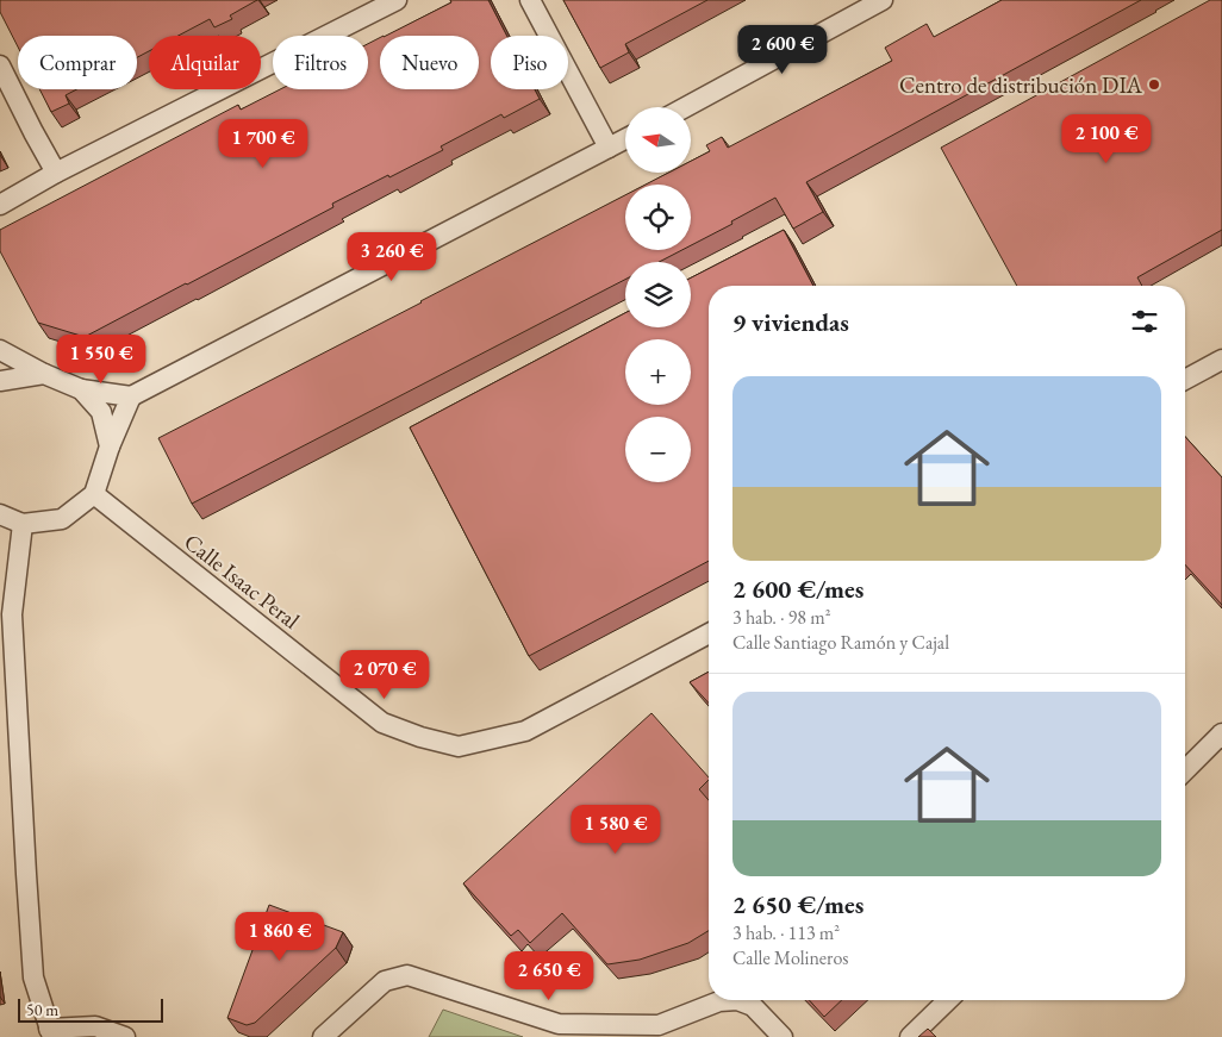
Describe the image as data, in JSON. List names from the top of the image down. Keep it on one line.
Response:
{"streets":{"street":["Calle Isaac Peral"]},"places":["Centro de distribución DIA"],"scale_bar":"50 m","north":"left","page":{"price":["2 600 €","2 100 €","1 700 €","3 260 €","1 550 €","2 070 €","1 580 €","1 860 €","2 650 €"],"chip":["Comprar","Alquilar","Filtros","Nuevo","Piso"],"map_buttons":["+","−"],"heading":"9 viviendas","list":[{"name":"2 600 €/mes","note":"3 hab. · 98 m² · Calle Santiago Ramón y Cajal"},{"name":"2 650 €/mes","note":"3 hab. · 113 m² · Calle Molineros"}],"scale":"50 m"}}
